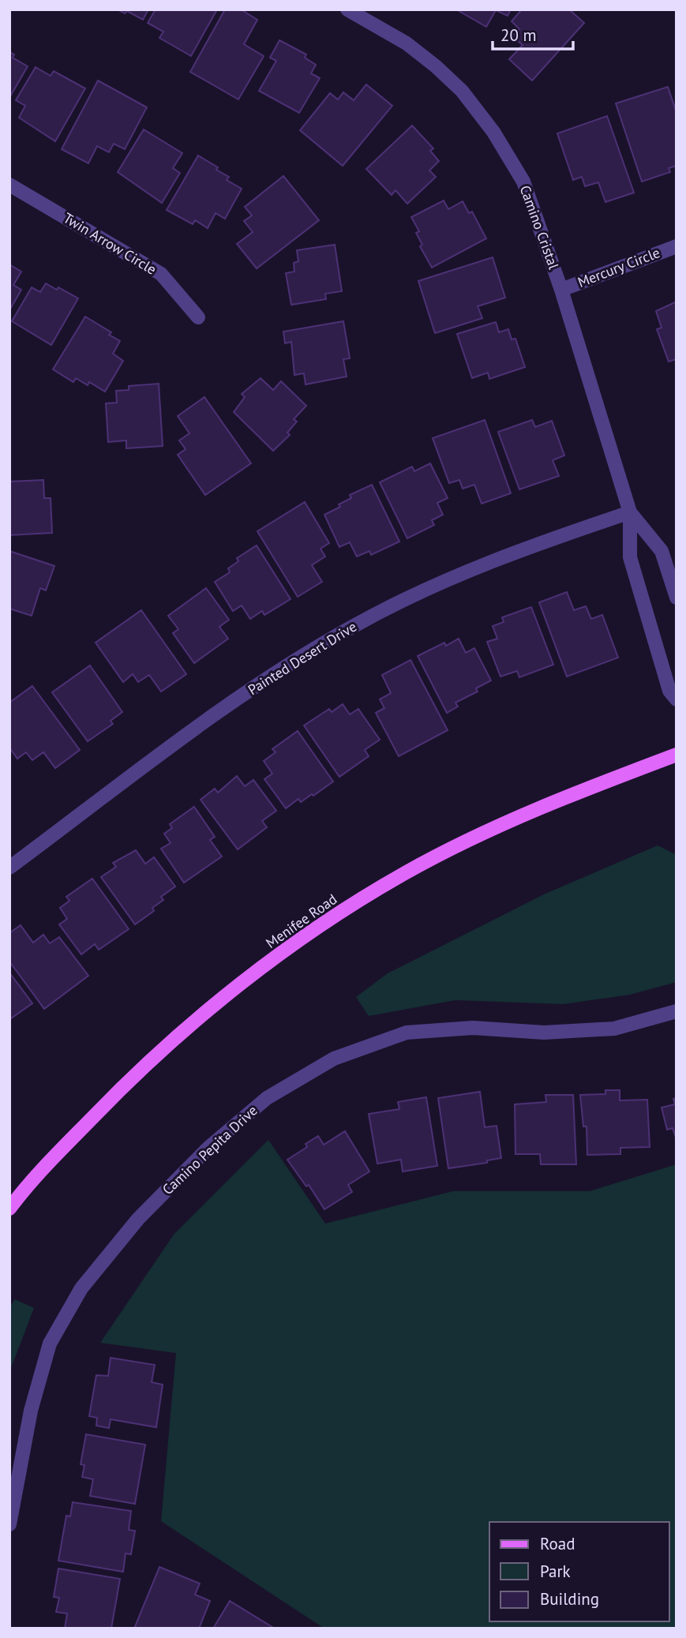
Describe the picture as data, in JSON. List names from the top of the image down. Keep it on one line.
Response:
{"streets":{"main road":["Menifee Road"],"street":["Camino Cristal","Twin Arrow Circle","Mercury Circle","Painted Desert Drive","Camino Pepita Drive"]},"crossings":[["Camino Cristal","Mercury Circle"],["Camino Cristal","Painted Desert Drive"]],"legend":["Road","Park","Building"],"scale_bar":"20 m"}
